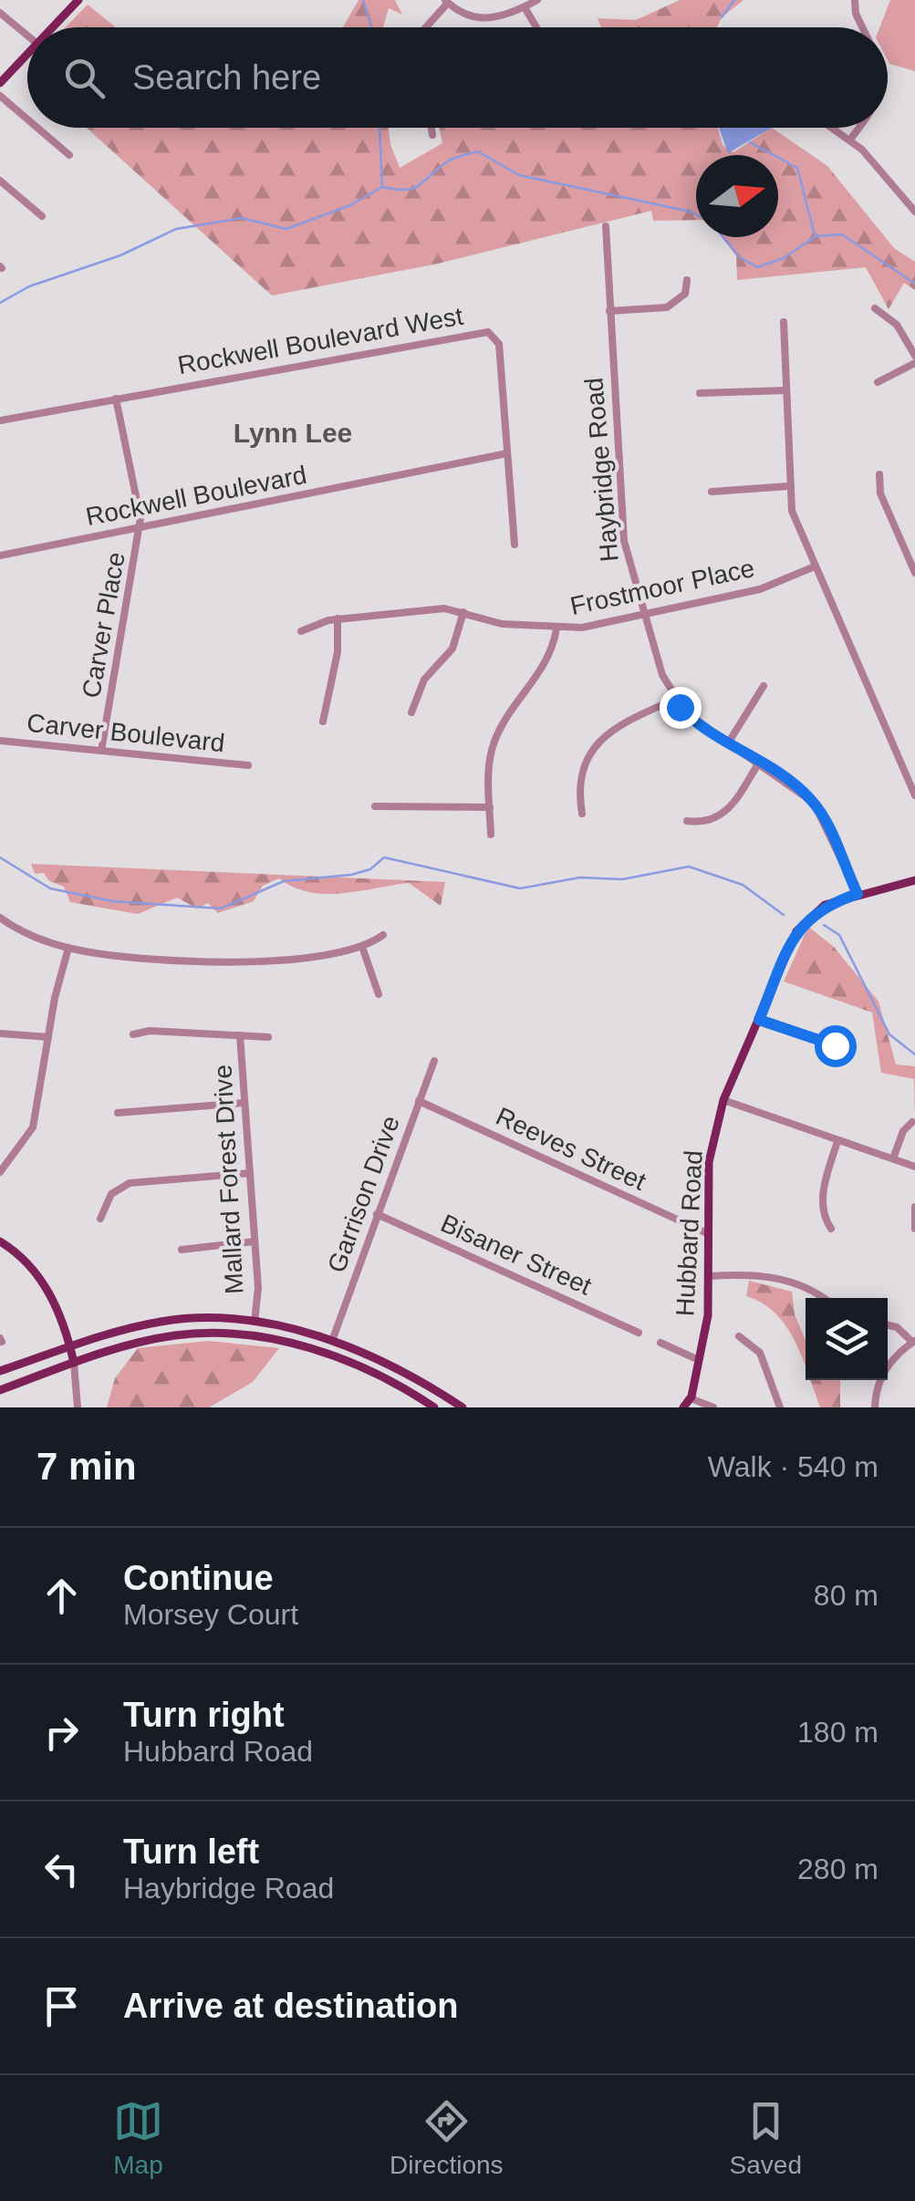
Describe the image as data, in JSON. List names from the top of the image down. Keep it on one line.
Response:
{"streets":{"main road":["Hubbard Road"],"street":["Rockwell Boulevard West","Haybridge Road","Rockwell Boulevard","Frostmoor Place","Carver Place","Carver Boulevard","Reeves Street","Mallard Forest Drive","Garrison Drive","Bisaner Street"]},"crossings":[["Rockwell Boulevard West","Rockwell Boulevard"],["Rockwell Boulevard West","Carver Place"],["Haybridge Road","Frostmoor Place"],["Haybridge Road","Hubbard Road"],["Rockwell Boulevard","Carver Place"],["Carver Place","Carver Boulevard"],["Reeves Street","Garrison Drive"],["Reeves Street","Hubbard Road"],["Garrison Drive","Bisaner Street"]],"districts":["Lynn Lee"],"north":"right","page":{"search":"Search here","heading":["7 min","Walk · 540 m"],"list":[["Continue","Morsey Court","80 m"],["Turn right","Hubbard Road","180 m"],["Turn left","Haybridge Road","280 m"],"Arrive at destination"],"nav":["Map","Directions","Saved"]}}
